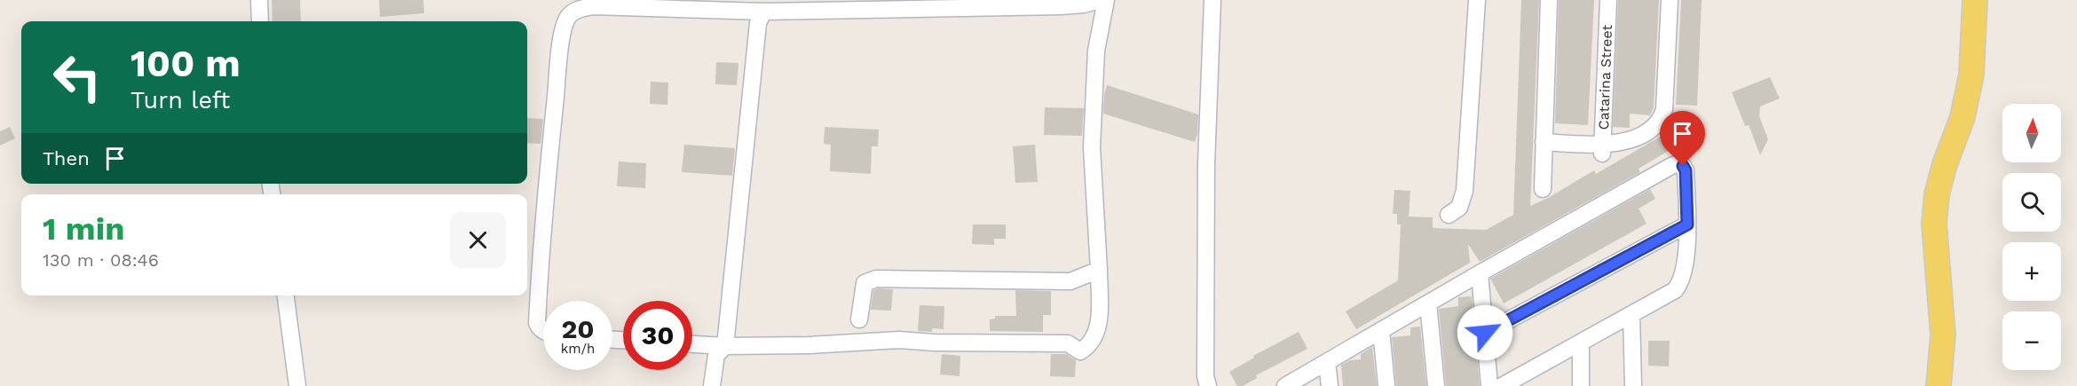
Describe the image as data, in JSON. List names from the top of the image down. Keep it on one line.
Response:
{"streets":{"street":["Catarina Street"]},"north":"top","page":{"turn":["100 m","Turn left"],"map_buttons":["+","−"],"then":"Then","heading":["1 min","130 m · 08:46"],"speed":"20 km/h","limit":"30"}}
